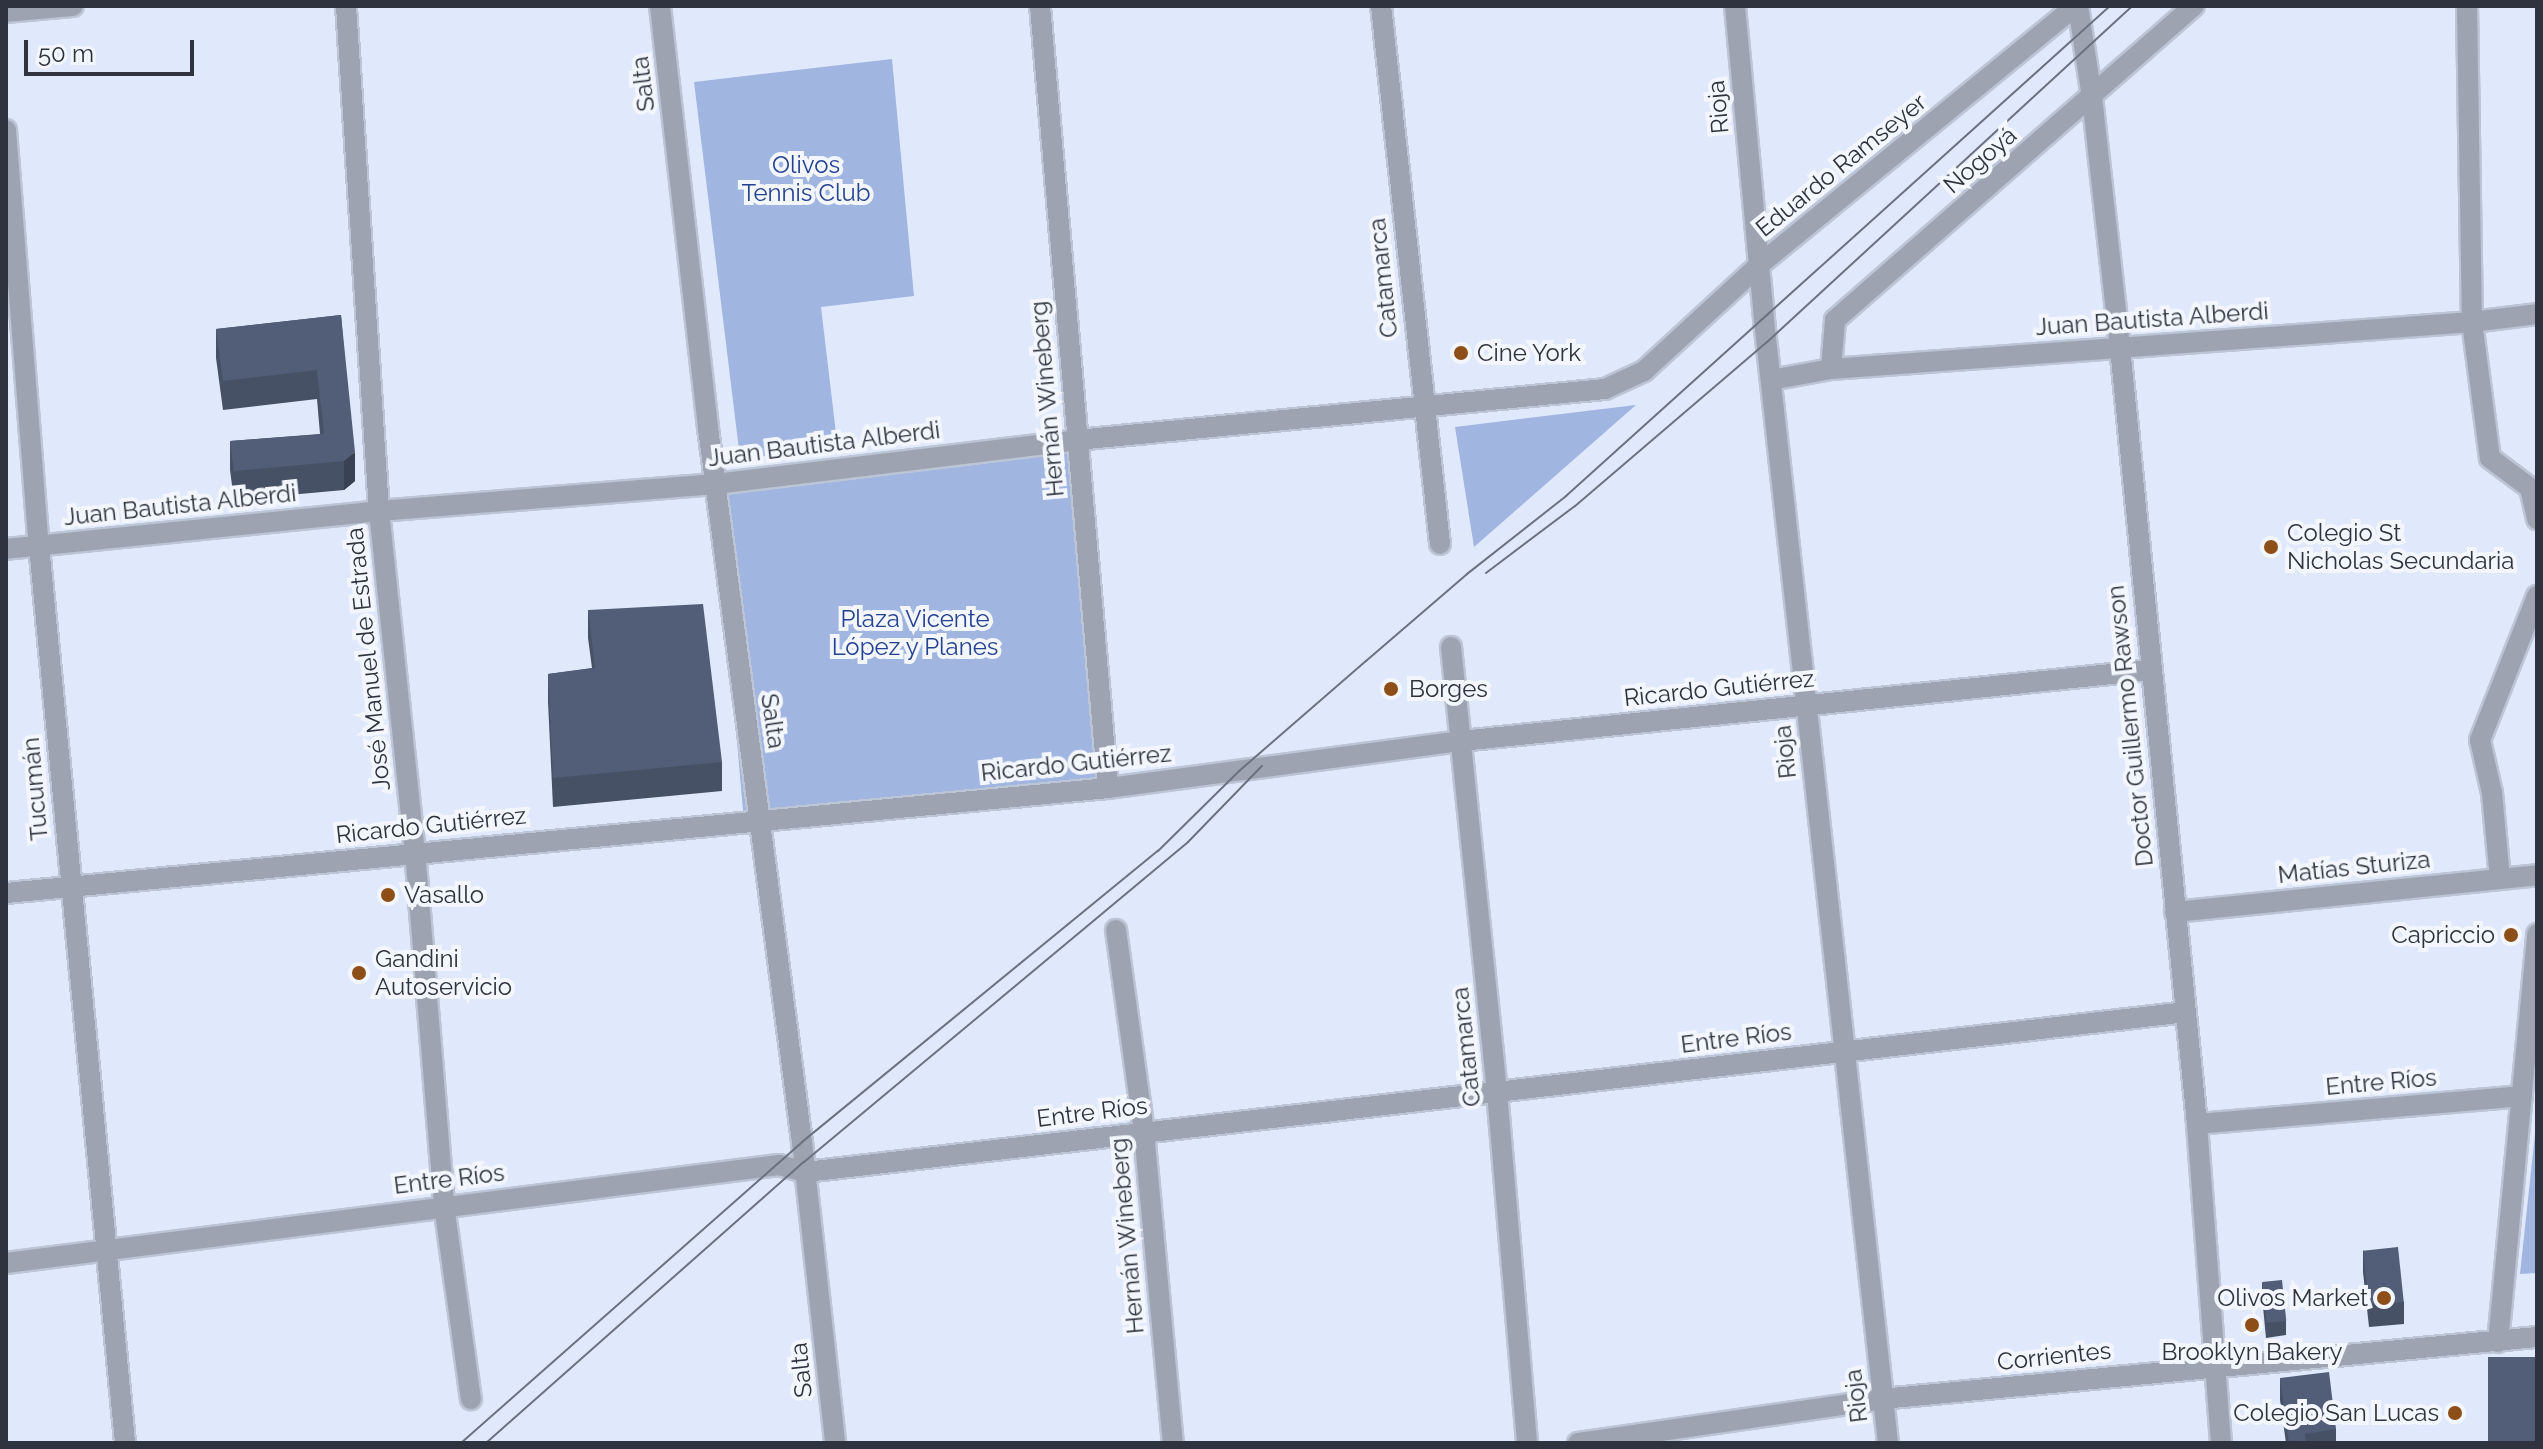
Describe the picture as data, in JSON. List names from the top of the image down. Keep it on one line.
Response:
{"streets":{"street":["Salta","Rioja","Nogoyá","Eduardo Ramseyer","Catamarca","Juan Bautista Alberdi","Hernán Wineberg","José Manuel de Estrada","Ricardo Gutiérrez","Doctor Guillermo Rawson","Tucumán","Matías Sturiza","Entre Ríos","Corrientes"]},"crossings":[["Salta","Juan Bautista Alberdi"],["Salta","Ricardo Gutiérrez"],["Salta","Entre Ríos"],["Rioja","Eduardo Ramseyer"],["Rioja","Juan Bautista Alberdi"],["Rioja","Ricardo Gutiérrez"],["Rioja","Entre Ríos"],["Rioja","Corrientes"],["Nogoyá","Juan Bautista Alberdi"],["Nogoyá","Doctor Guillermo Rawson"],["Eduardo Ramseyer","Juan Bautista Alberdi"],["Eduardo Ramseyer","Doctor Guillermo Rawson"],["Catamarca","Juan Bautista Alberdi"],["Catamarca","Ricardo Gutiérrez"],["Catamarca","Entre Ríos"],["Juan Bautista Alberdi","Hernán Wineberg"],["Juan Bautista Alberdi","José Manuel de Estrada"],["Juan Bautista Alberdi","Doctor Guillermo Rawson"],["Juan Bautista Alberdi","Tucumán"],["Hernán Wineberg","Ricardo Gutiérrez"],["Hernán Wineberg","Entre Ríos"],["José Manuel de Estrada","Ricardo Gutiérrez"],["José Manuel de Estrada","Entre Ríos"],["Ricardo Gutiérrez","Doctor Guillermo Rawson"],["Ricardo Gutiérrez","Tucumán"],["Doctor Guillermo Rawson","Matías Sturiza"],["Doctor Guillermo Rawson","Entre Ríos"],["Doctor Guillermo Rawson","Corrientes"],["Tucumán","Entre Ríos"]],"parks":["Olivos Tennis Club","Plaza Vicente López y Planes"],"places":["Cine York","Colegio St Nicholas Secundaria","Borges","Vasallo","Capriccio","Gandini Autoservicio","Olivos Market","Brooklyn Bakery","Colegio San Lucas"],"scale_bar":"50 m"}
